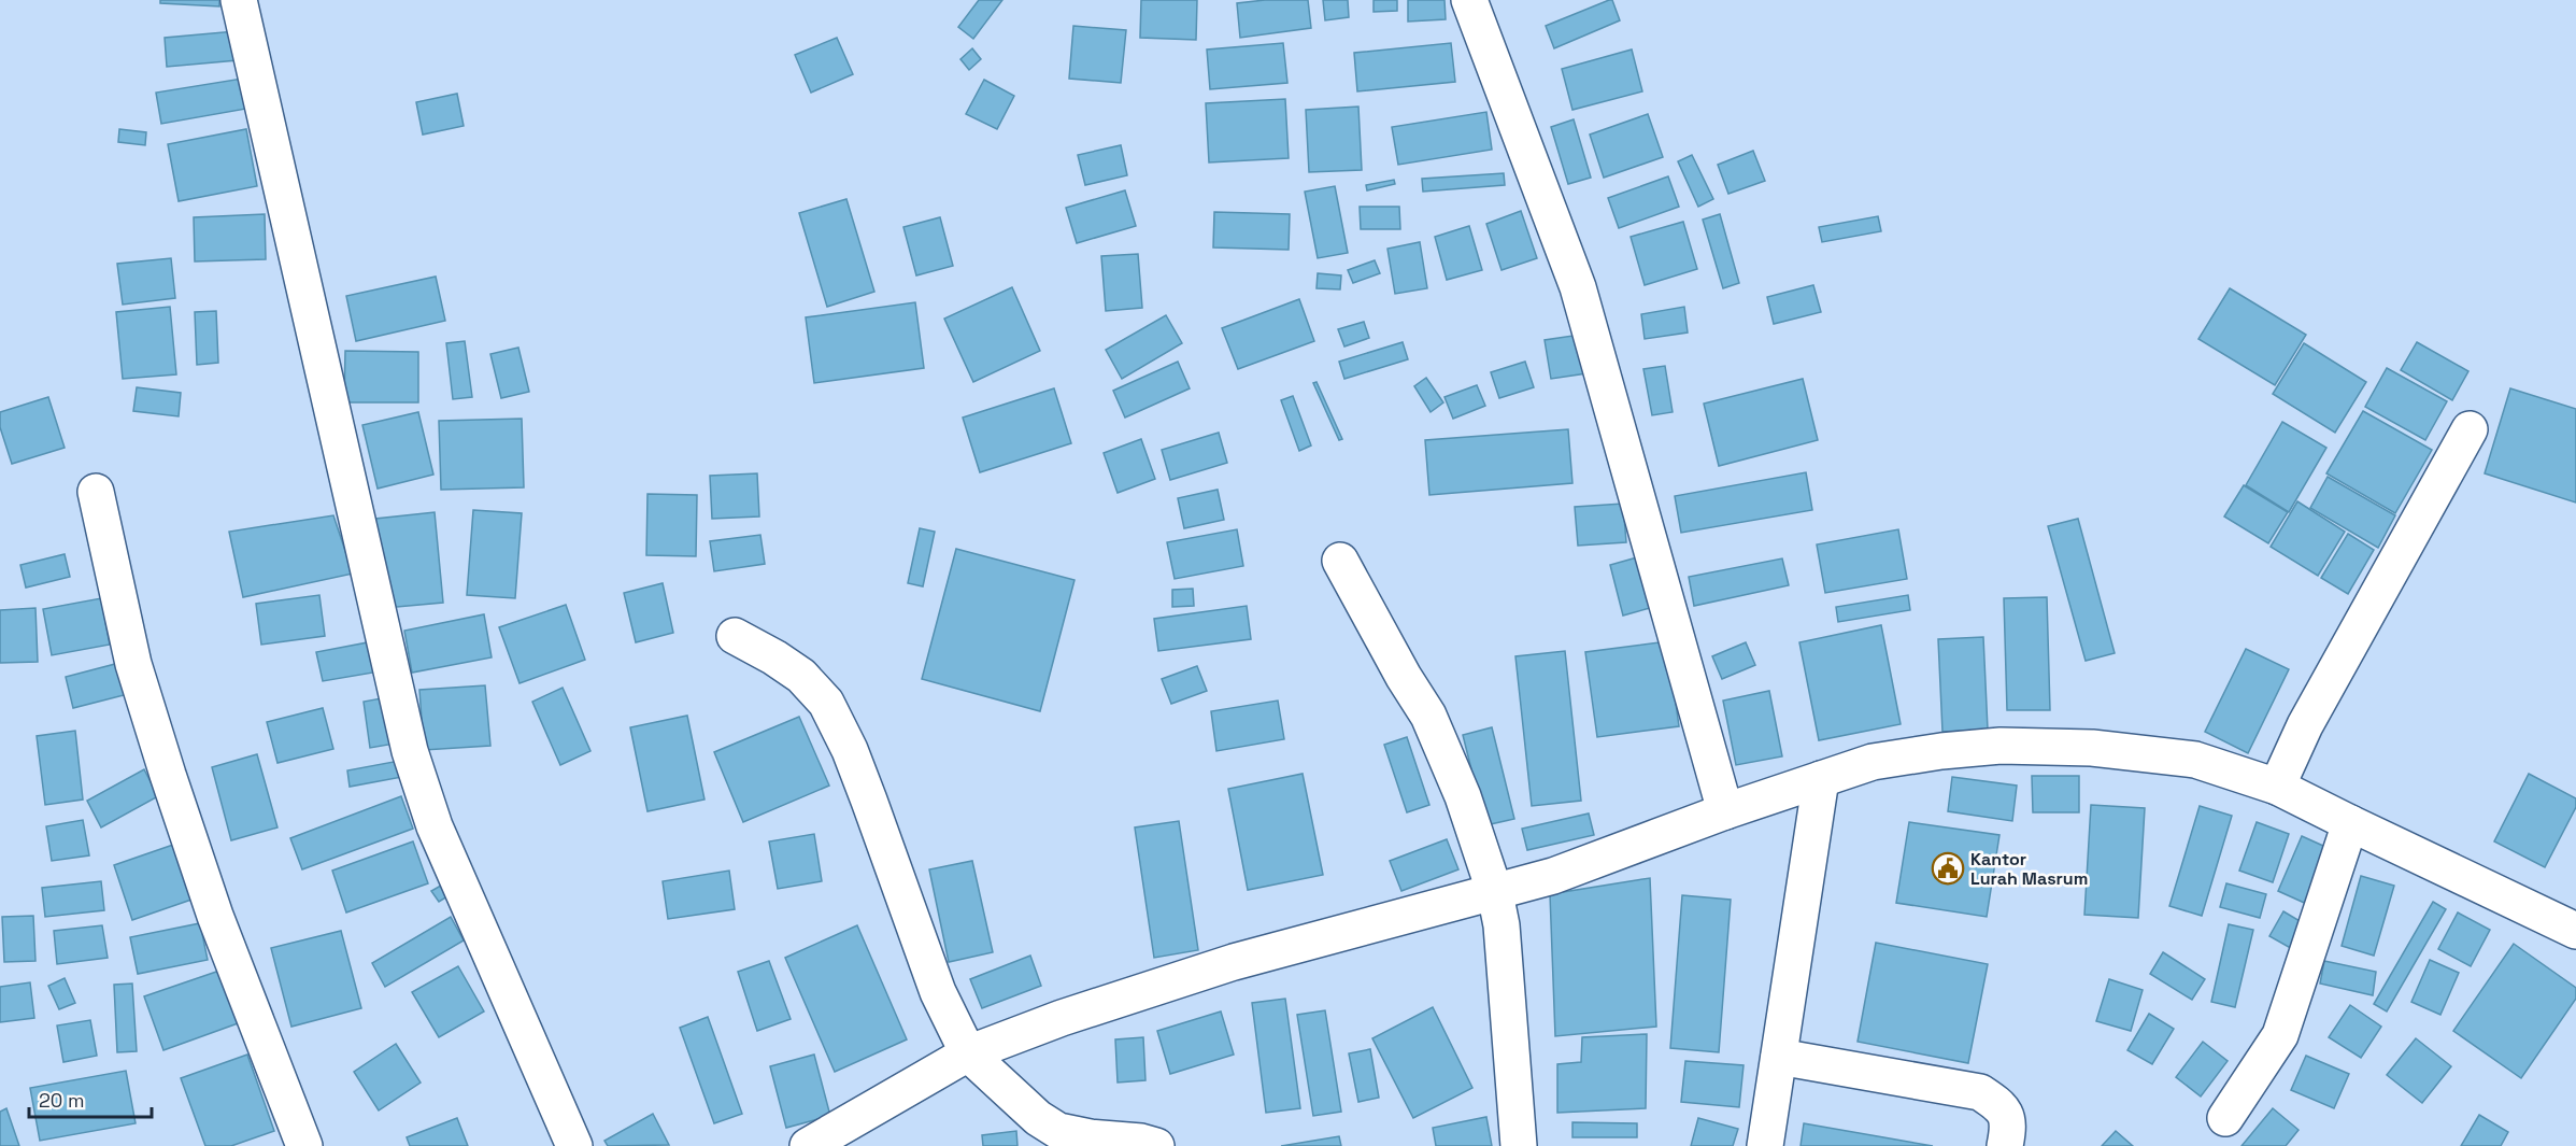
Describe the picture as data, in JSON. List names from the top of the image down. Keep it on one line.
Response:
{"places":{"public building":["Kantor Lurah Masrum"]},"scale_bar":"20 m"}
